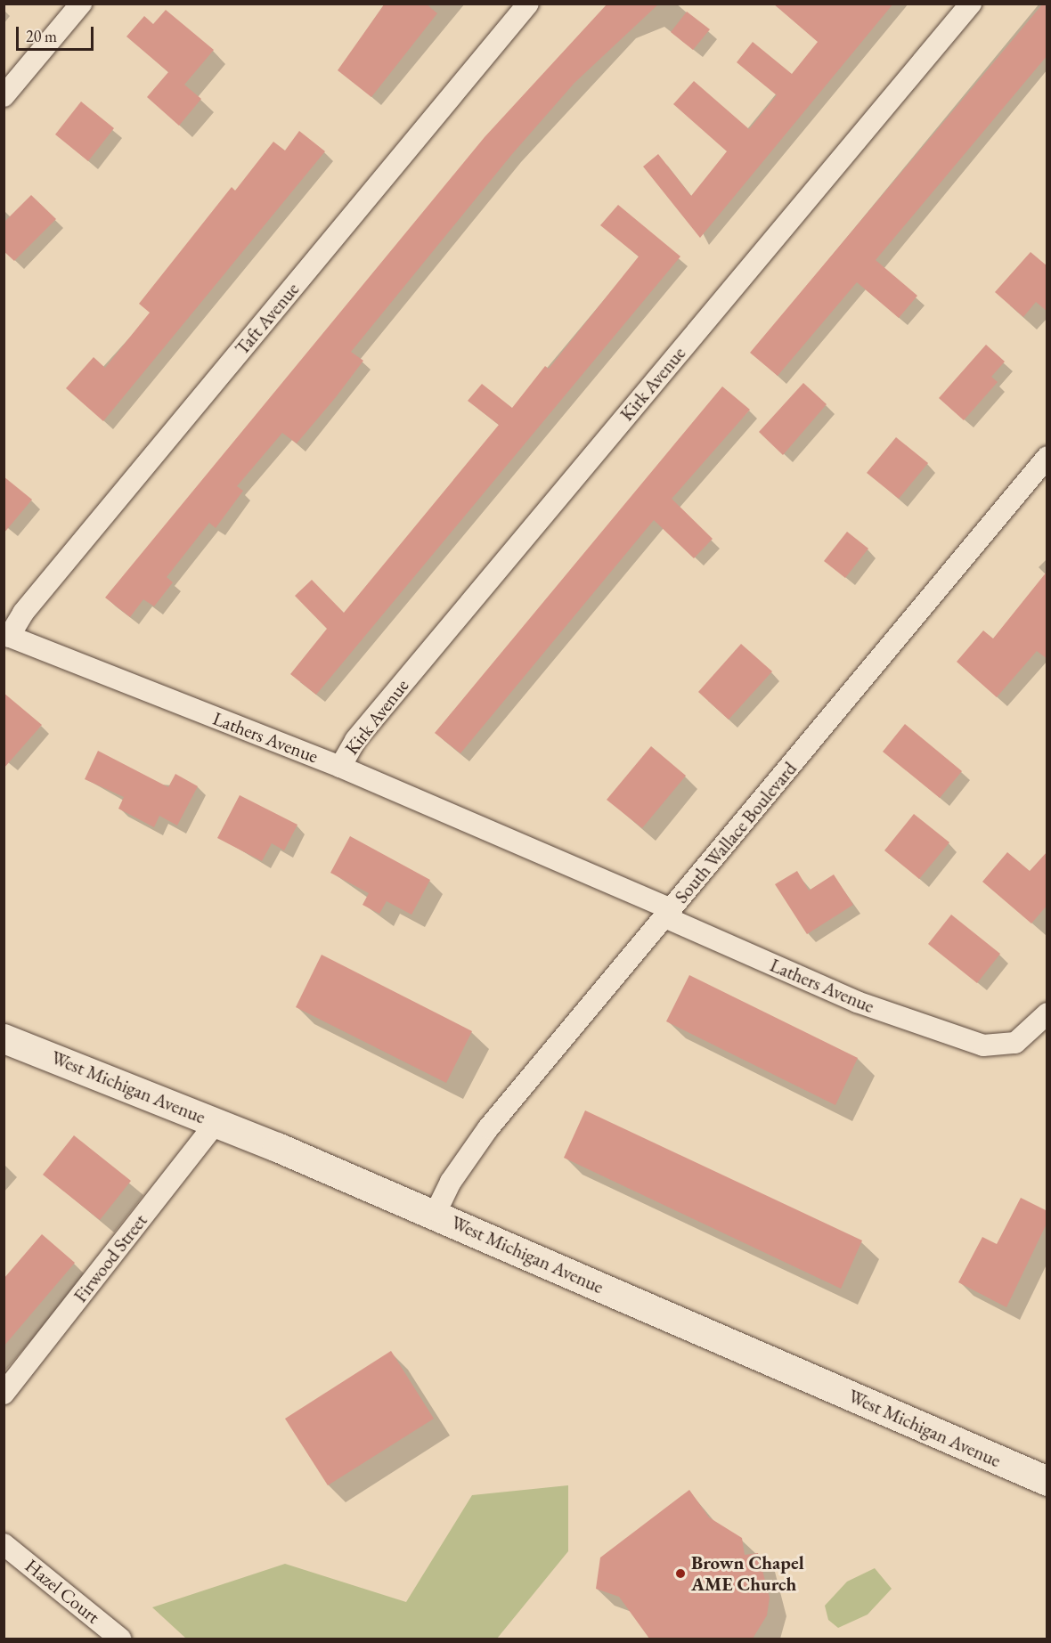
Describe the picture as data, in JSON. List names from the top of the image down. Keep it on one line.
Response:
{"streets":{"main road":["West Michigan Avenue"],"street":["Taft Avenue","Kirk Avenue","Lathers Avenue","South Wallace Boulevard","Firwood Street","Hazel Court"]},"crossings":[["Taft Avenue","Lathers Avenue"],["Kirk Avenue","Lathers Avenue"],["Lathers Avenue","South Wallace Boulevard"],["South Wallace Boulevard","West Michigan Avenue"],["West Michigan Avenue","Firwood Street"]],"places":["Brown Chapel AME Church"],"scale_bar":"20 m"}
